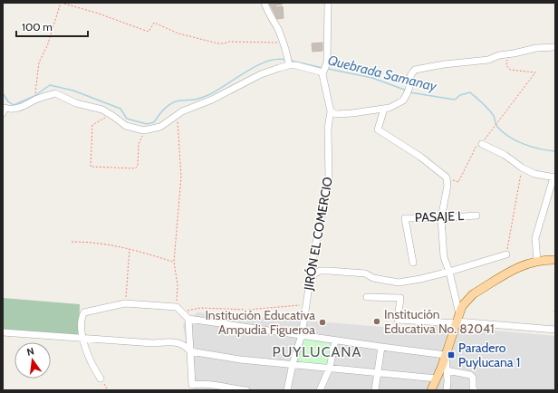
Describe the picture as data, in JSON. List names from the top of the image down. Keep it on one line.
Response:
{"streets":{"street":["PASAJE L","JIRÓN EL COMERCIO"]},"districts":["PUYLUCANA"],"water":["Quebrada Samanay"],"places":{"other":["Institución Educativa No. 82041","Institución Educativa Ampudia Figueroa"],"transit":["Paradero Puylucana 1"]},"scale_bar":"100 m","north":"top"}
